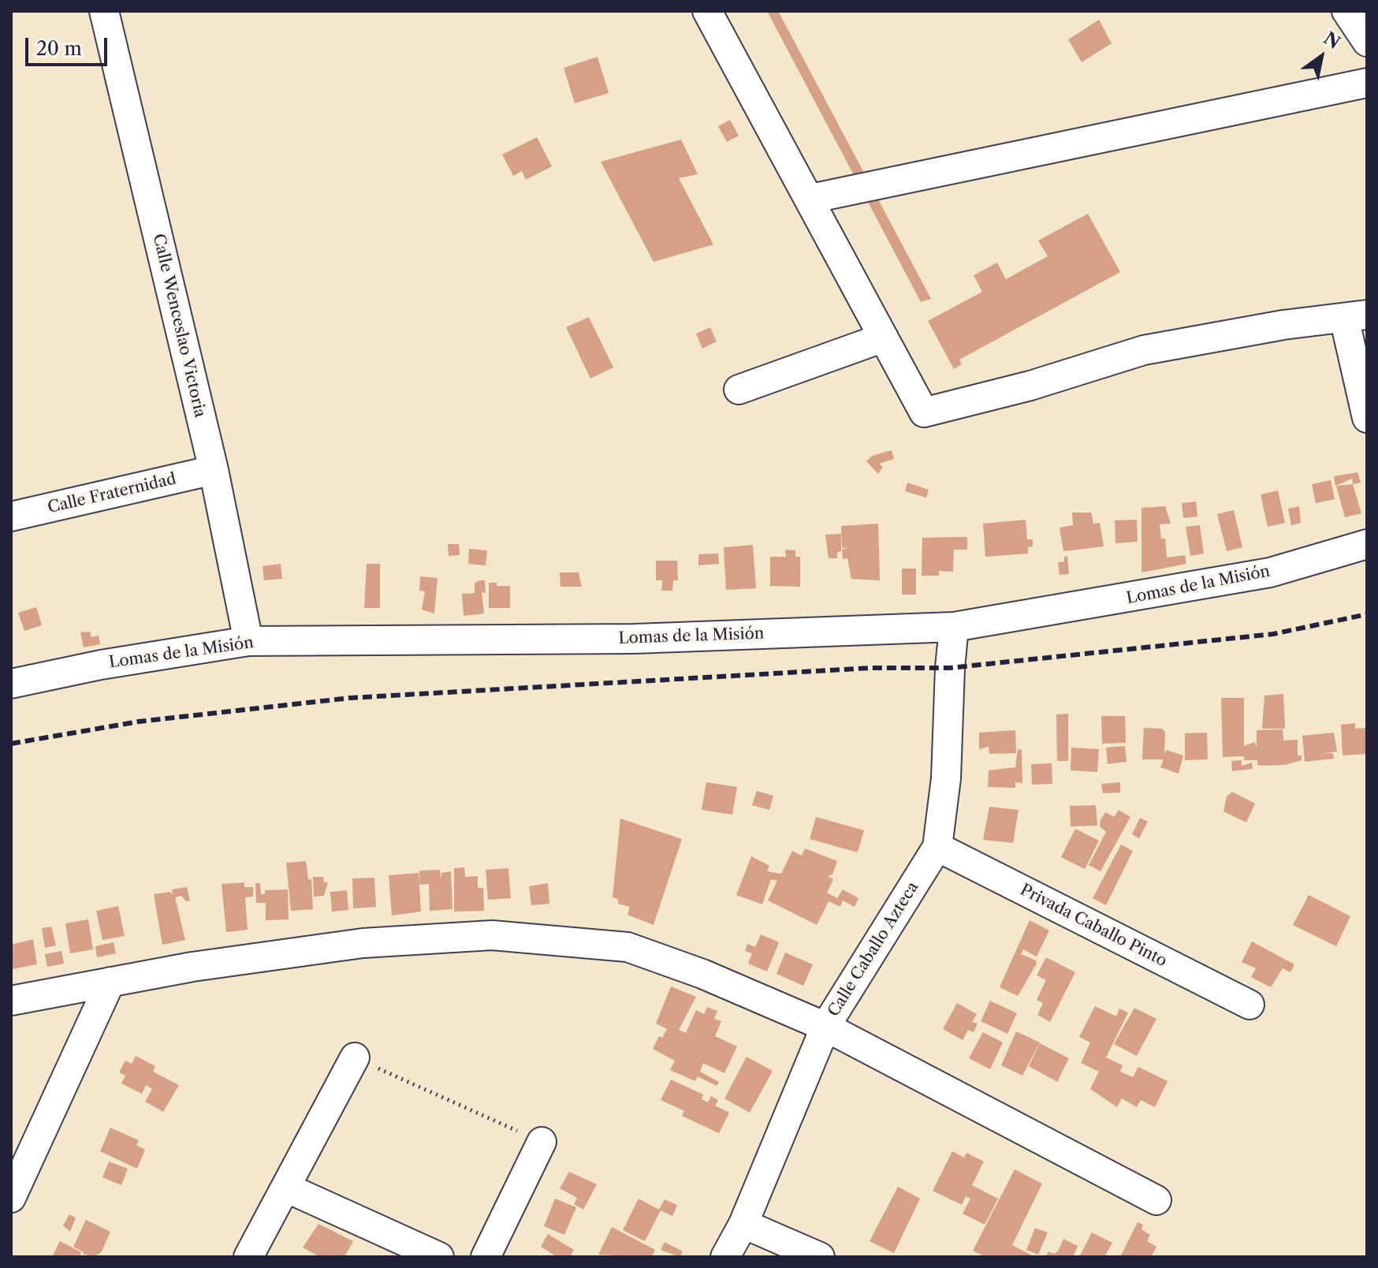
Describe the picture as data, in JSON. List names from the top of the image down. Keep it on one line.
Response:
{"streets":{"street":["Calle Wenceslao Victoria","Calle Fraternidad","Lomas de la Misión","Privada Caballo Pinto","Calle Caballo Azteca"]},"crossings":[["Calle Wenceslao Victoria","Calle Fraternidad"],["Calle Wenceslao Victoria","Lomas de la Misión"],["Lomas de la Misión","Calle Caballo Azteca"],["Privada Caballo Pinto","Calle Caballo Azteca"]],"scale_bar":"20 m","north":"top right"}
